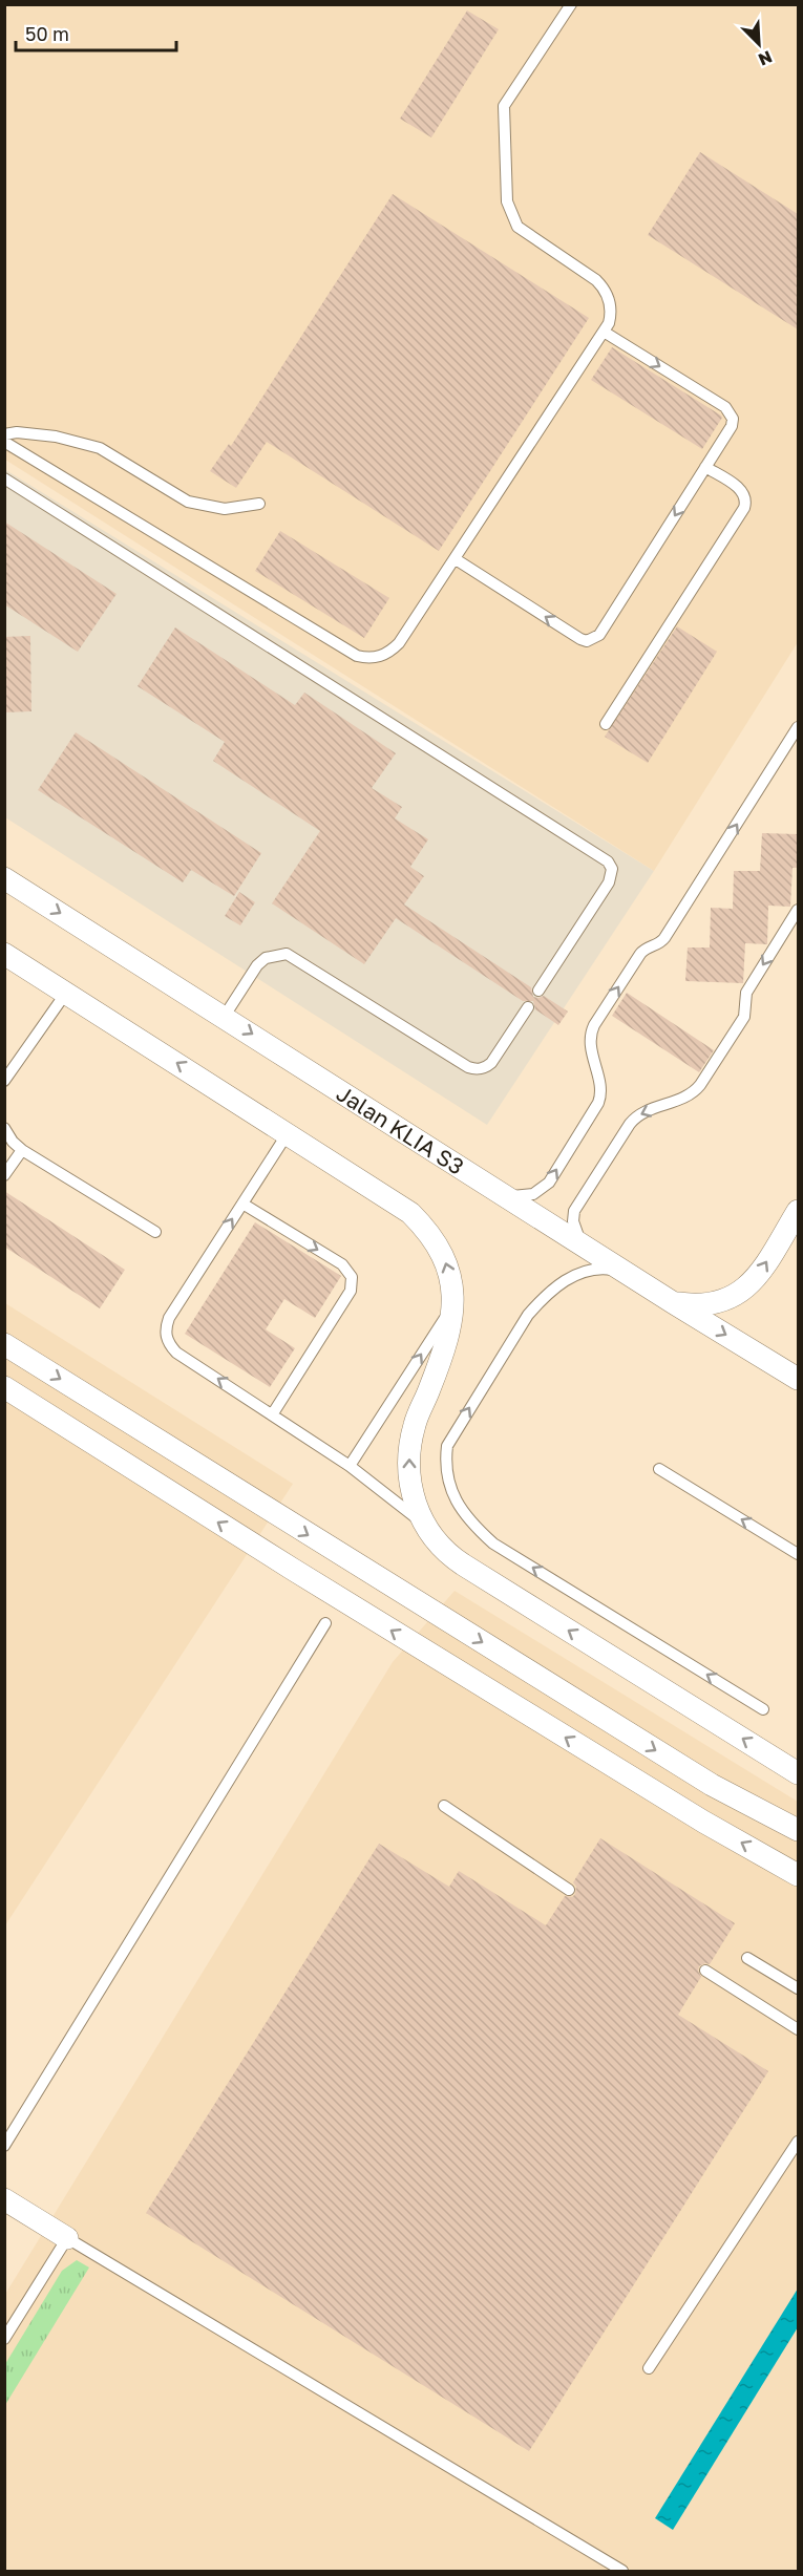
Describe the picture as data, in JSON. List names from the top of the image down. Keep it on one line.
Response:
{"streets":{"street":["Jalan KLIA S3"]},"scale_bar":"50 m","north":"bottom right"}
